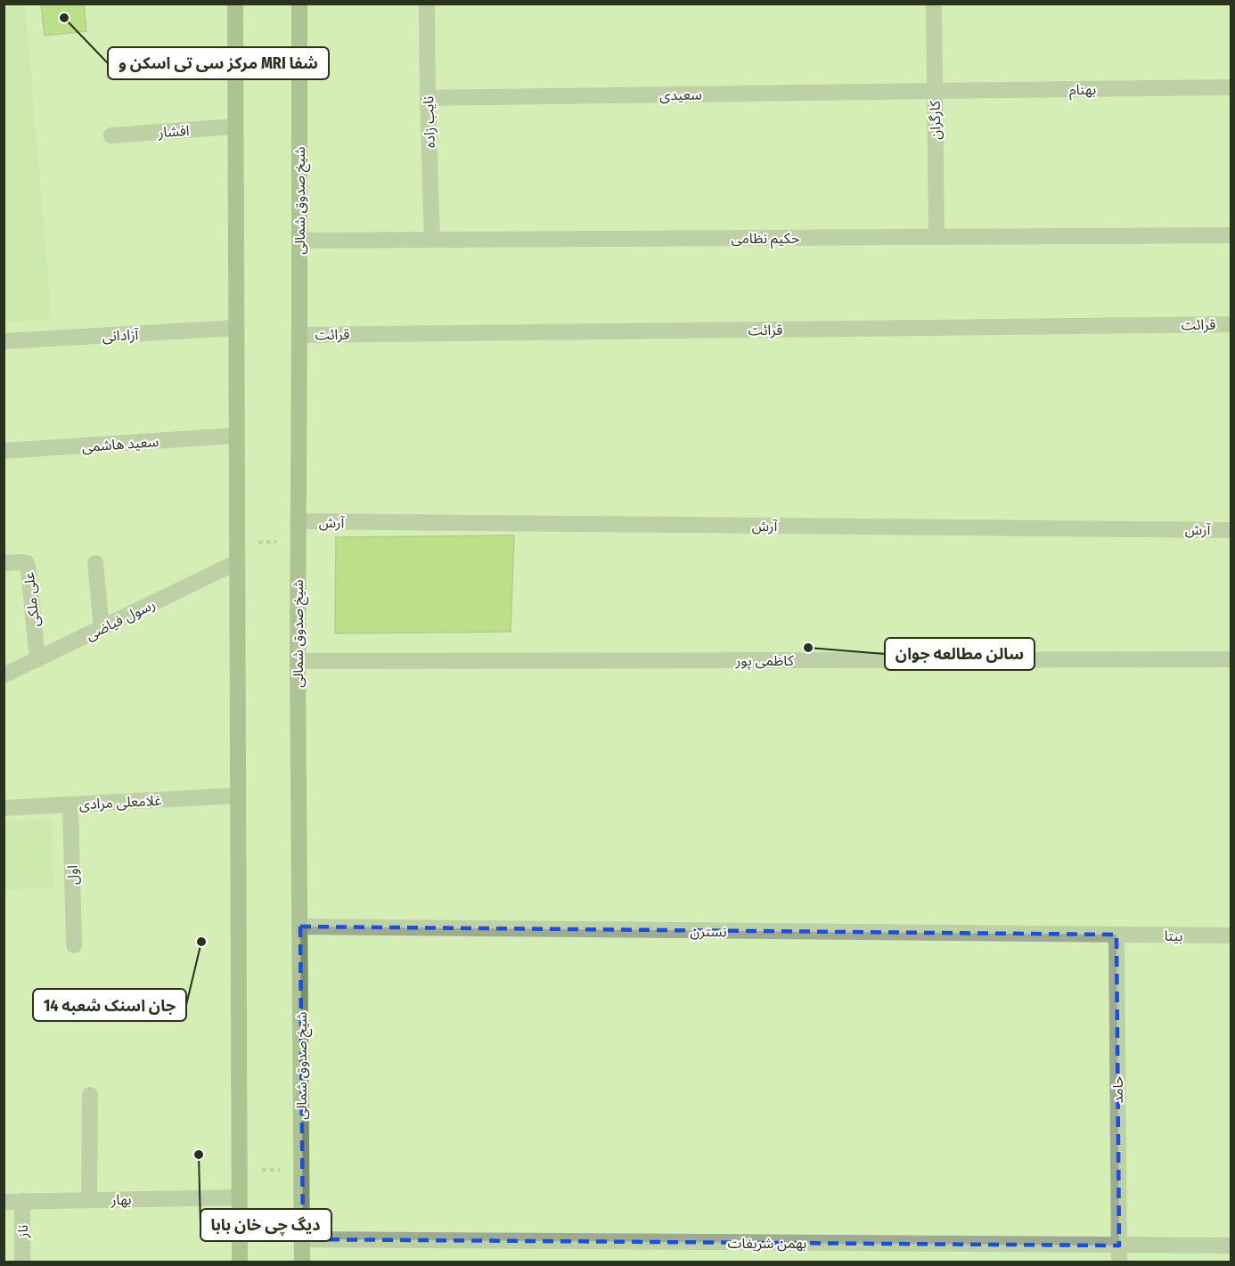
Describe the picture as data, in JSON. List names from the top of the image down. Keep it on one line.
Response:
{"streets":{"main road":["شیخ صدوق شمالی"],"street":["بهنام","سعیدی","کارگران","نایب زاده","افشار","حکیم نظامی","قرائت","آزادانی","سعید هاشمی","آرش","علی ملکی","رسول فیاضی","کاظمی پور","غلامعلی مرادی","اول","نسترن","بیتا","حامد","بهار","ناز","بهمن شریفات"]},"crossings":[["بهنام","سعیدی"],["بهنام","کارگران"],["سعیدی","کارگران"],["سعیدی","نایب زاده"],["کارگران","حکیم نظامی"],["نایب زاده","حکیم نظامی"],["شیخ صدوق شمالی","حکیم نظامی"],["شیخ صدوق شمالی","قرائت"],["شیخ صدوق شمالی","آرش"],["شیخ صدوق شمالی","کاظمی پور"],["شیخ صدوق شمالی","نسترن"],["شیخ صدوق شمالی","بهمن شریفات"],["علی ملکی","رسول فیاضی"],["غلامعلی مرادی","اول"],["نسترن","بیتا"],["نسترن","حامد"],["بیتا","حامد"],["حامد","بهمن شریفات"],["بهار","ناز"]],"places":["مرکز سی تی اسکن و MRI شفا","سالن مطالعه جوان","جان اسنک شعبه 14","دیگ چی خان بابا"]}
